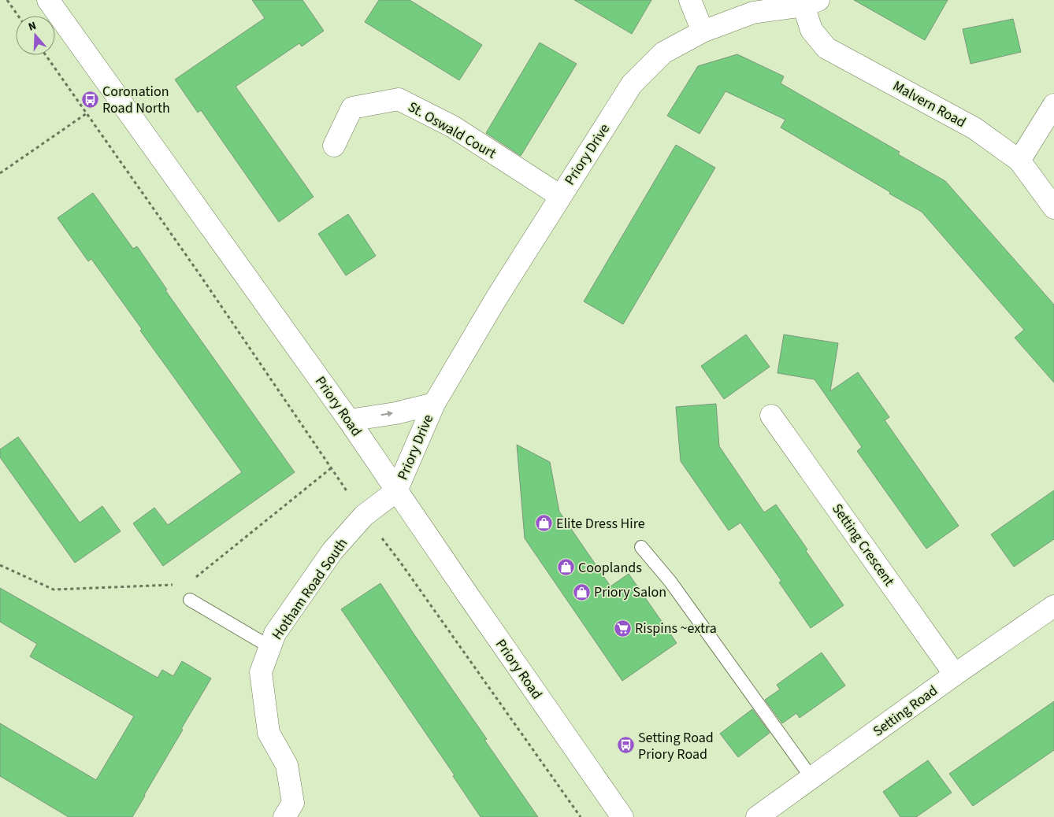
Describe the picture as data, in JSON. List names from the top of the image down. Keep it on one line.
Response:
{"streets":{"street":["Malvern Road","St. Oswald Court","Priory Drive","Priory Road","Setting Crescent","Hotham Road South","Setting Road"]},"crossings":[["Malvern Road","Priory Drive"],["St. Oswald Court","Priory Drive"],["Priory Drive","Priory Road"],["Priory Drive","Hotham Road South"],["Priory Road","Hotham Road South"],["Setting Crescent","Setting Road"]],"places":{"bus stop":["Coronation Road North","Setting Road Priory Road"],"shop":["Elite Dress Hire","Cooplands","Priory Salon"],"supermarket":["Rispins ~extra"]},"north":"top"}
